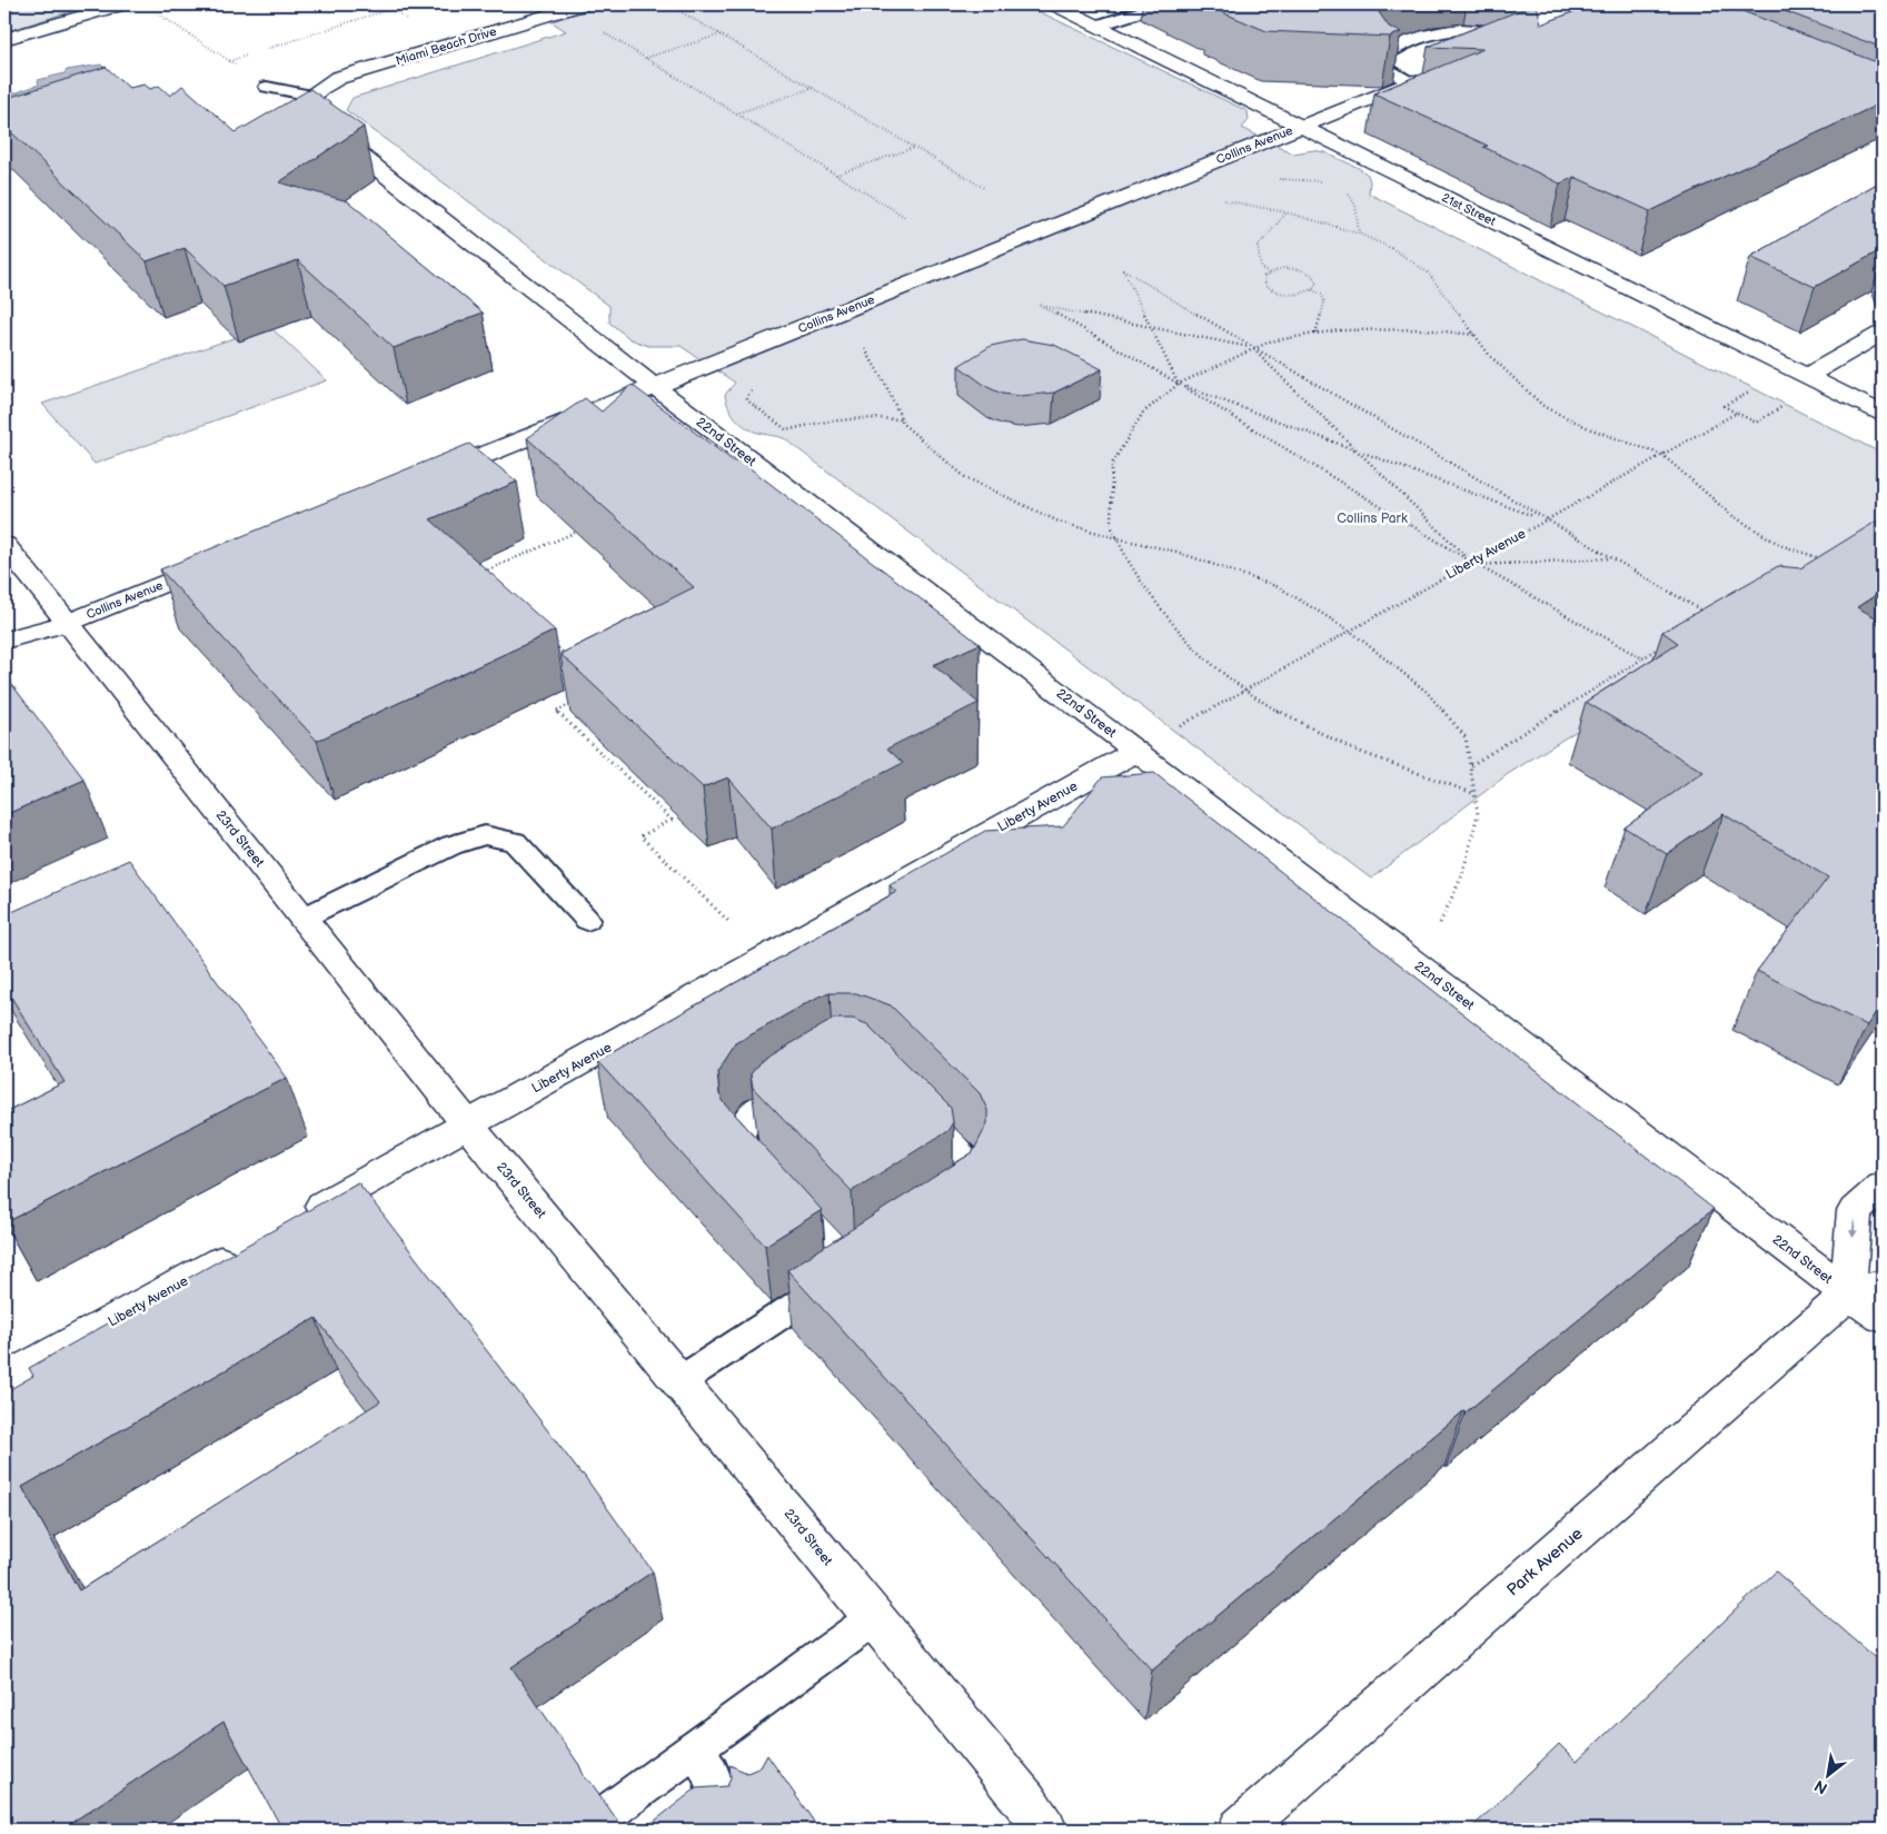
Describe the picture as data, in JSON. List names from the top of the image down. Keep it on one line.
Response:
{"streets":{"street":["Miami Beach Drive","Collins Avenue","21st Street","22nd Street","Liberty Avenue","23rd Street","Park Avenue"]},"crossings":[["Miami Beach Drive","22nd Street"],["Collins Avenue","21st Street"],["Collins Avenue","22nd Street"],["Collins Avenue","23rd Street"],["22nd Street","Liberty Avenue"],["22nd Street","Park Avenue"],["Liberty Avenue","23rd Street"]],"parks":["Collins Park"],"north":"bottom left"}
